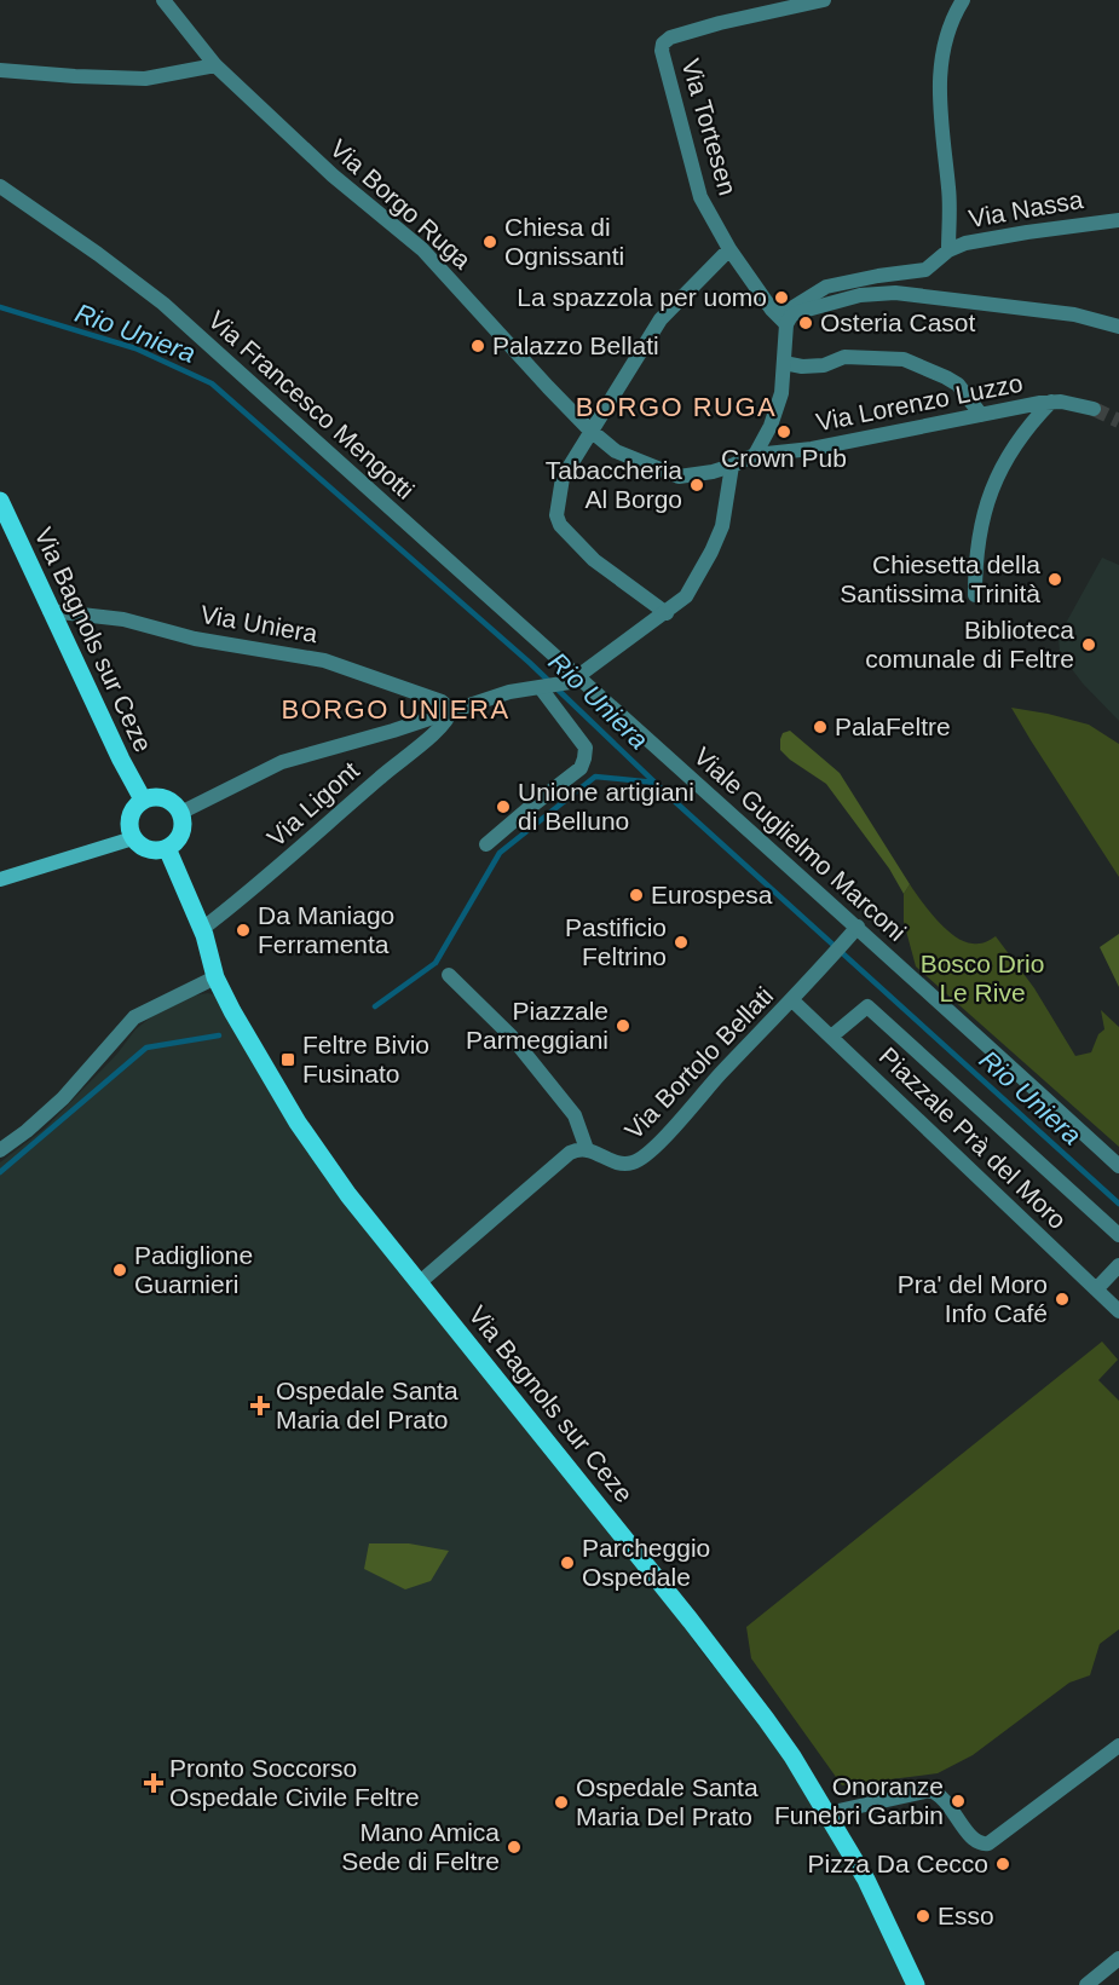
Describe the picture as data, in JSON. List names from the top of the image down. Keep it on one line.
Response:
{"streets":{"main road":["Via Bagnols sur Ceze"],"street":["Via Tortesen","Via Borgo Ruga","Via Nassa","Via Lorenzo Luzzo","Via Francesco Mengotti","Via Uniera","Via Ligont","Viale Guglielmo Marconi","Via Bortolo Bellati","Piazzale Prà del Moro"]},"crossings":[["Via Tortesen","Via Nassa"],["Via Borgo Ruga","Via Lorenzo Luzzo"],["Via Francesco Mengotti","Viale Guglielmo Marconi"],["Via Uniera","Via Bagnols sur Ceze"],["Via Uniera","Via Ligont"],["Via Bagnols sur Ceze","Via Ligont"],["Viale Guglielmo Marconi","Via Bortolo Bellati"],["Via Bortolo Bellati","Piazzale Prà del Moro"]],"districts":["BORGO RUGA","BORGO UNIERA"],"water":["Rio Uniera"],"parks":["Bosco Drio Le Rive"],"places":{"other":["Chiesa di Ognissanti","La spazzola per uomo","Osteria Casot","Palazzo Bellati","Crown Pub","Tabaccheria Al Borgo","Chiesetta della Santissima Trinità","Biblioteca comunale di Feltre","PalaFeltre","Unione artigiani di Belluno","Eurospesa","Da Maniago Ferramenta","Pastificio Feltrino","Piazzale Parmeggiani","Padiglione Guarnieri","Pra' del Moro Info Café","Parcheggio Ospedale","Onoranze Funebri Garbin","Ospedale Santa Maria Del Prato","Mano Amica Sede di Feltre","Pizza Da Cecco","Esso"],"transit":["Feltre Bivio Fusinato"],"health":["Ospedale Santa Maria del Prato","Pronto Soccorso Ospedale Civile Feltre"]}}
